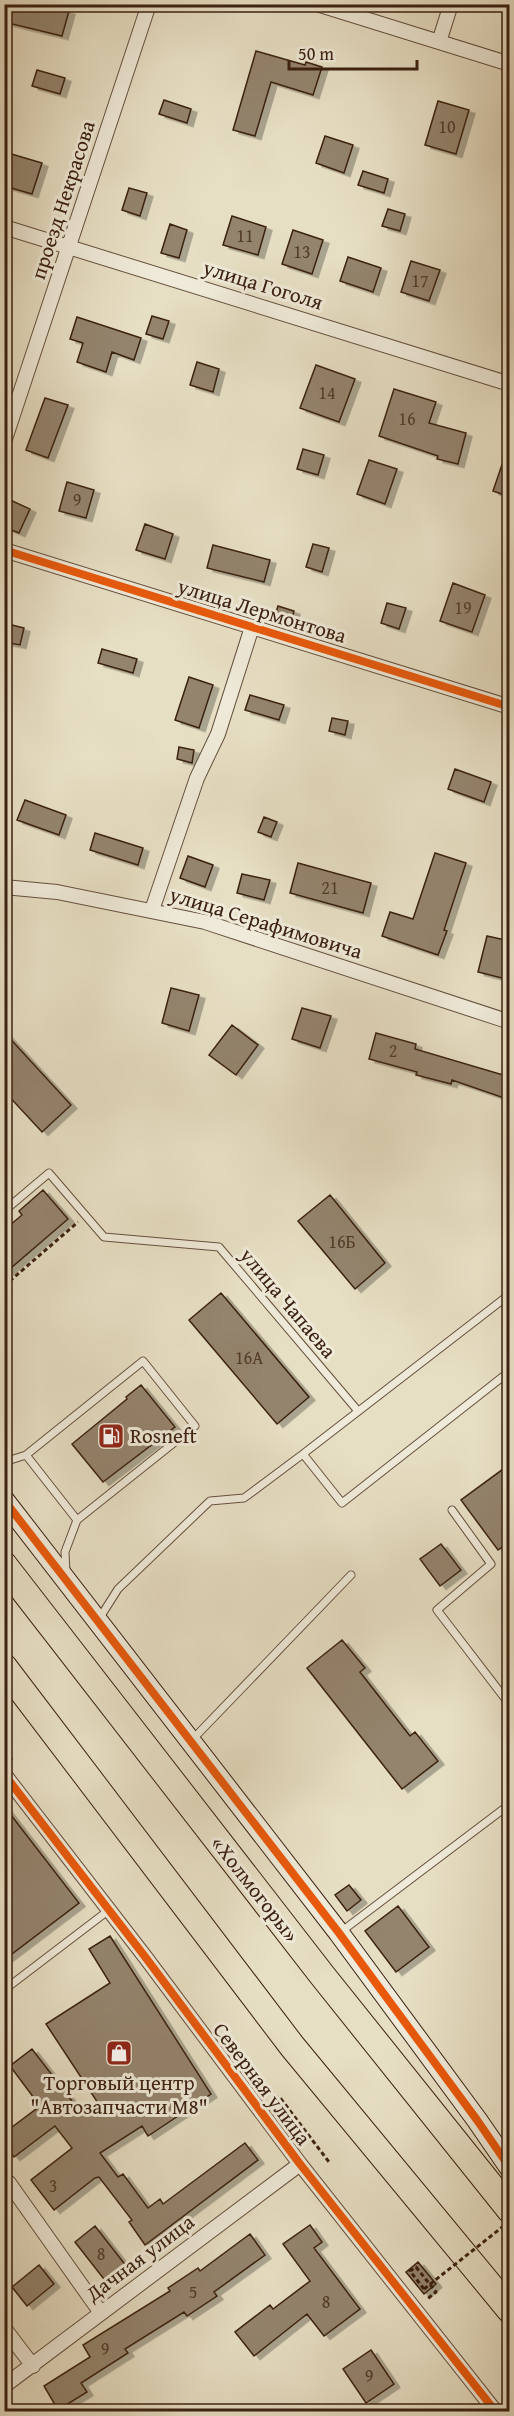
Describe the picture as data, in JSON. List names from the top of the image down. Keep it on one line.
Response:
{"streets":{"highway":["«Холмогоры»"],"street":["проезд Некрасова","улица Гоголя","улица Лермонтова","улица Серафимовича","Северная улица","Дачная улица"],"lane":["улица Чапаева"]},"crossings":[["проезд Некрасова","улица Гоголя"],["Северная улица","Дачная улица"]],"places":{"fuel station":["Rosneft"],"shop":["Торговый центр \"Автозапчасти М8\""]},"house_numbers":["10","11","13","17","14","16","9","19","21","2","16Б","16А","3","8","5","8","9","9"],"scale_bar":"50 m"}
